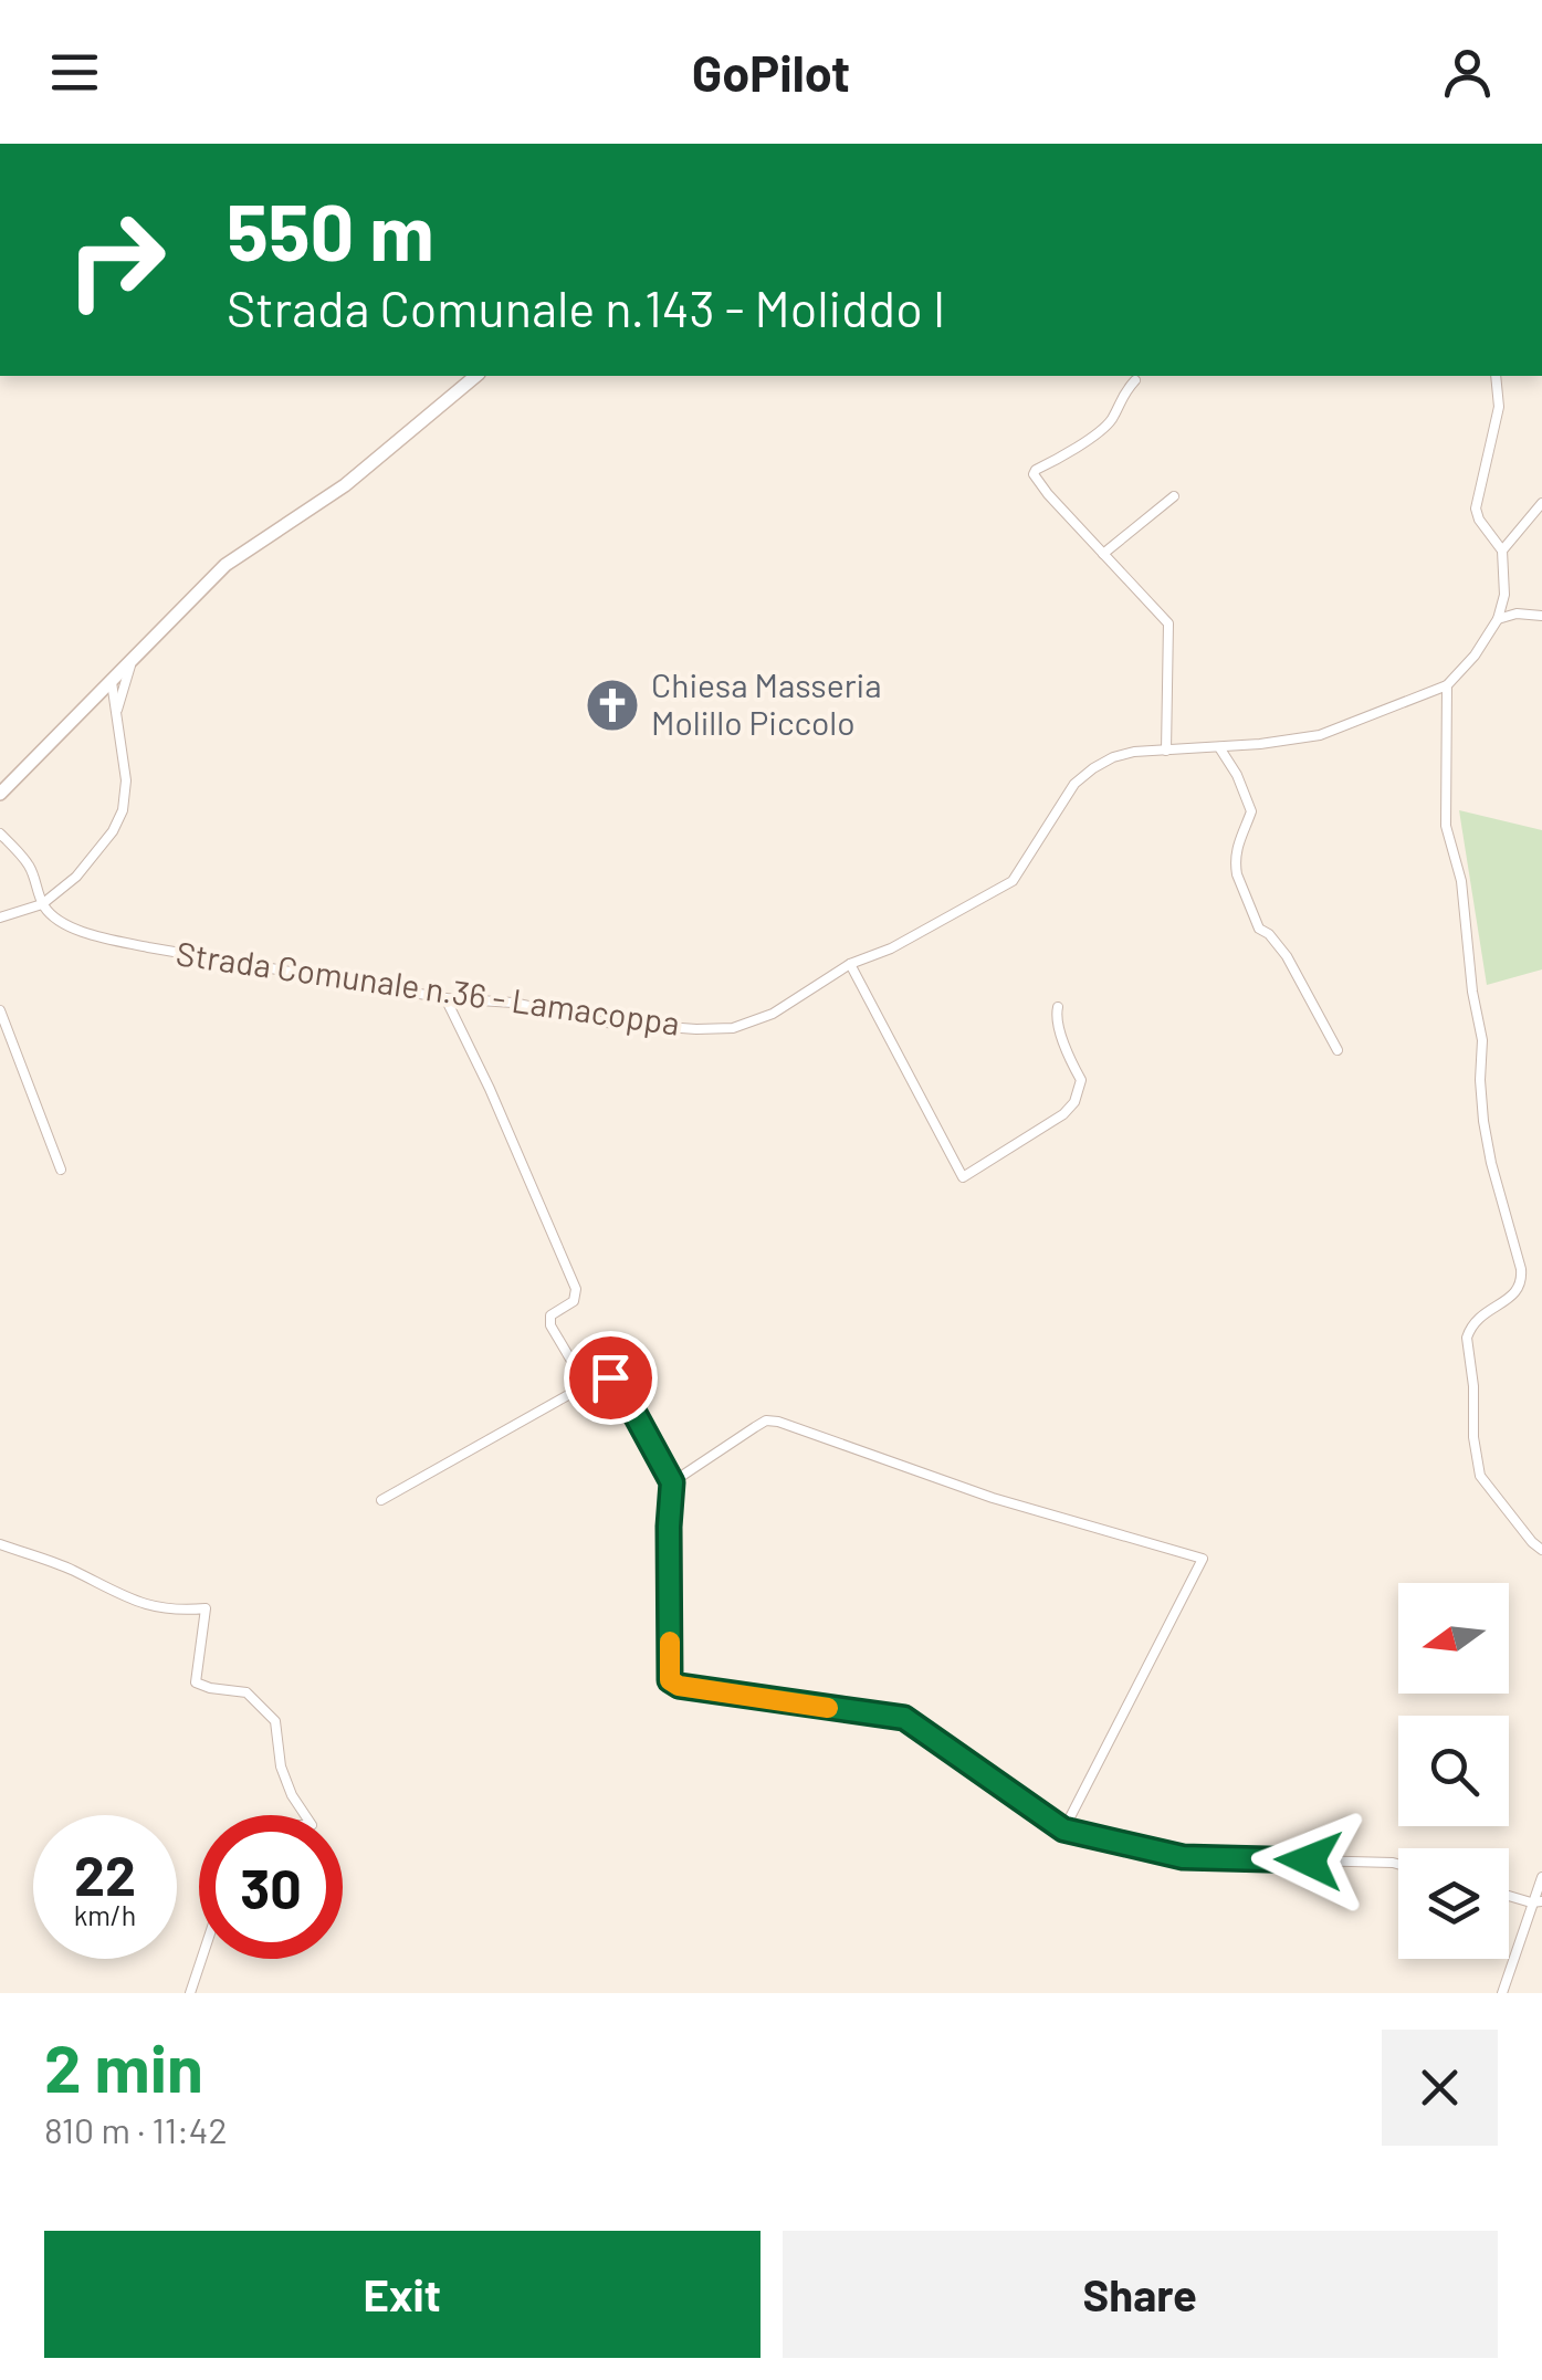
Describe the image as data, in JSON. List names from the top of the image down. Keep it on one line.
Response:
{"streets":{"street":["Strada Comunale n.36 - Lamacoppa"]},"places":{"church":["Chiesa Masseria Molillo Piccolo"]},"north":"left","page":{"header":"GoPilot","turn":["550 m","Strada Comunale n.143 - Moliddo I"],"speed":"22 km/h","limit":"30","heading":["2 min","810 m · 11:42"],"buttons":["Exit","Share"]}}
